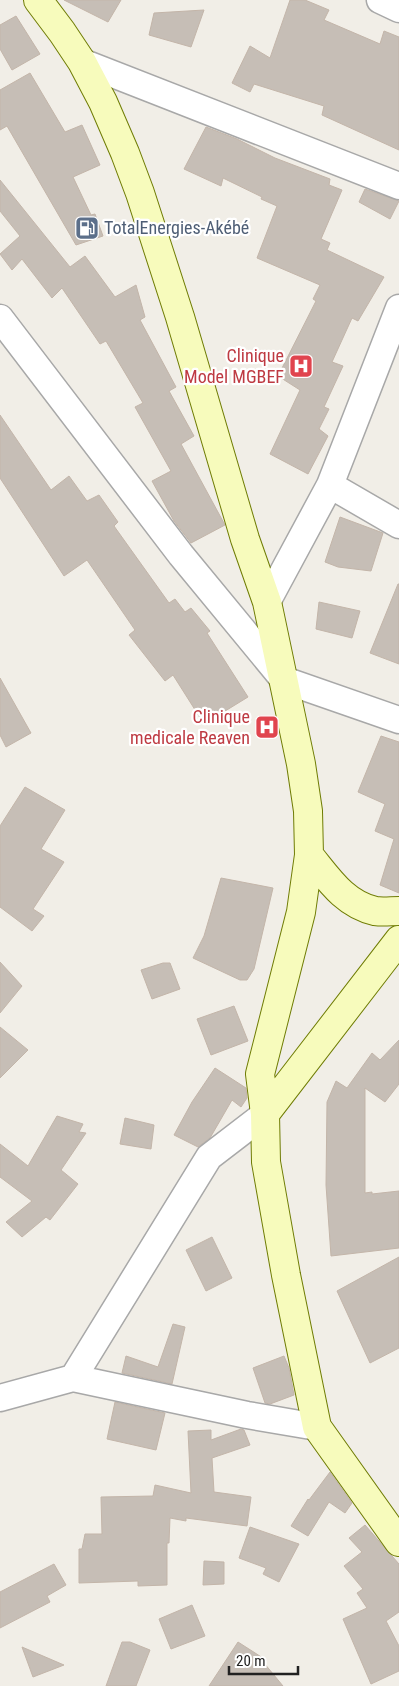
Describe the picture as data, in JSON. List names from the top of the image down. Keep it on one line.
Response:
{"places":{"fuel station":["TotalEnergies-Akébé"],"hospital":["Clinique Model MGBEF","Clinique medicale Reaven"]},"scale_bar":"20 m"}
